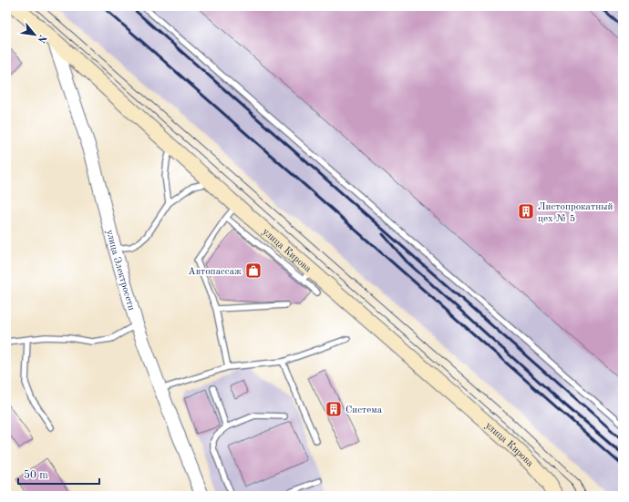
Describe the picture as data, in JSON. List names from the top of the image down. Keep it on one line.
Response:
{"streets":{"main road":["улица Кирова"],"street":["улица Электросети"]},"crossings":[["улица Кирова","улица Электросети"]],"places":{"building":["Листопрокатный цех № 5","Система"],"shop":["Автопассаж"]},"scale_bar":"50 m","north":"bottom right"}
